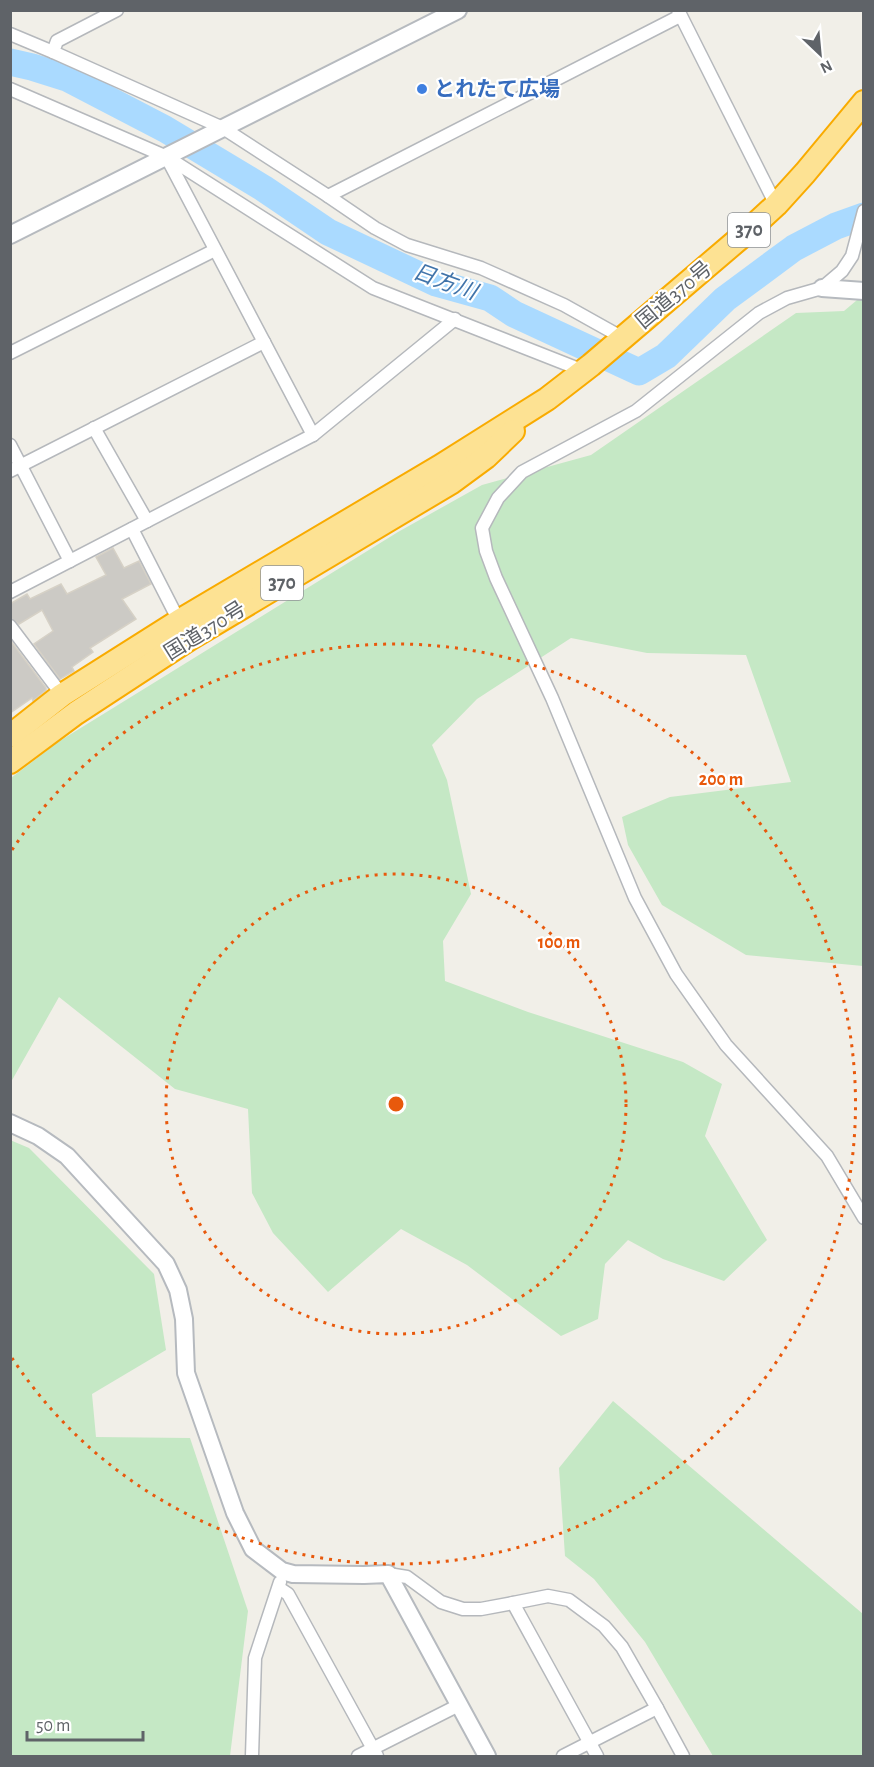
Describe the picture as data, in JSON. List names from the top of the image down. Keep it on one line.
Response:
{"streets":{"highway":["370","国道370号"]},"water":["日方川"],"places":["とれたて広場"],"scale_bar":"50 m","north":"bottom right","rings":["200 m","100 m"]}
